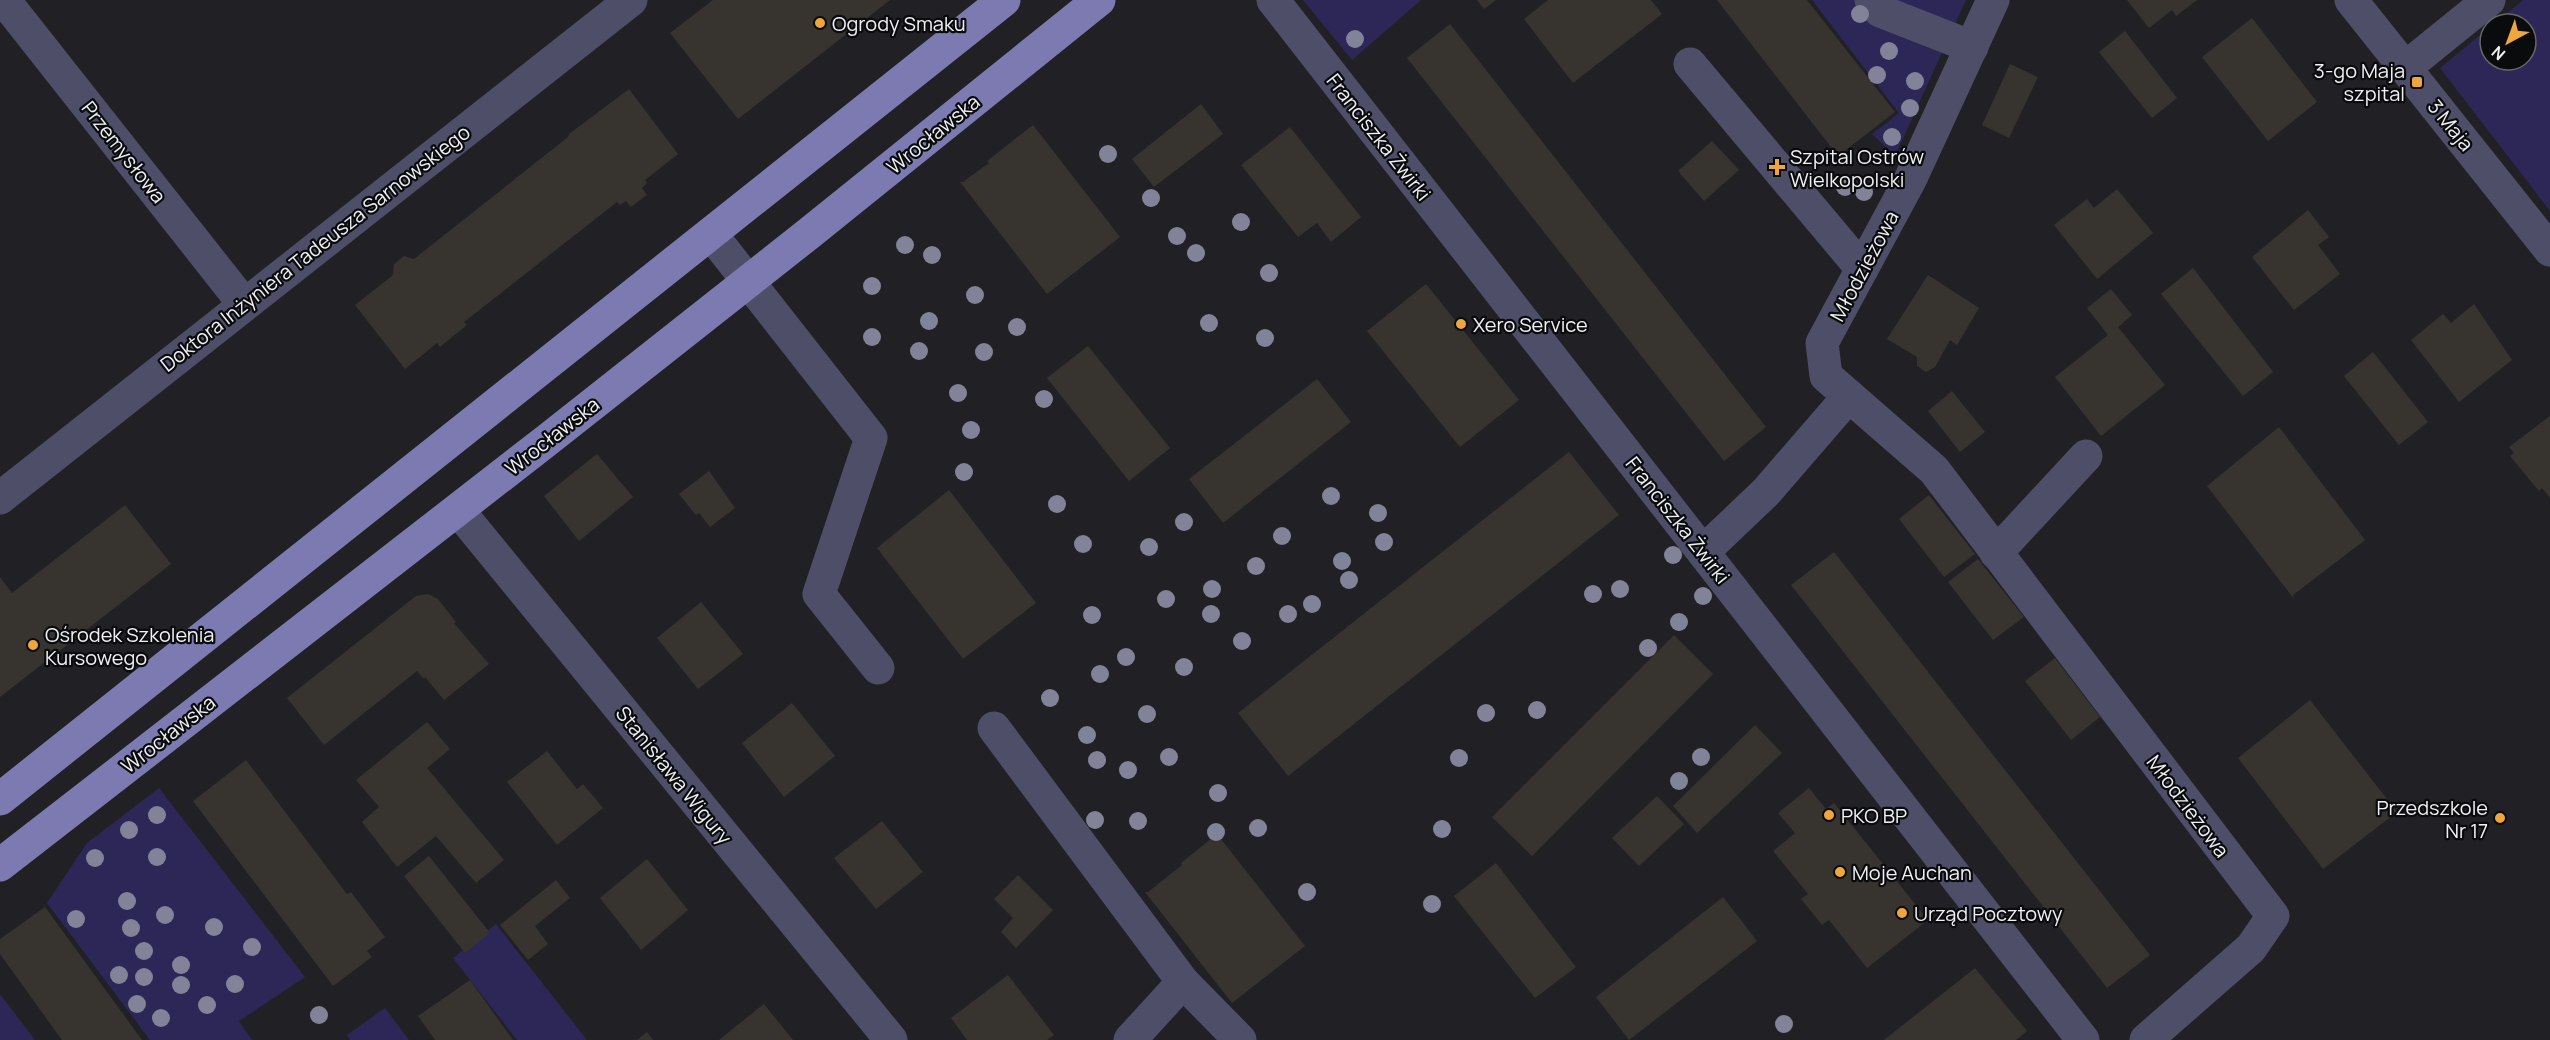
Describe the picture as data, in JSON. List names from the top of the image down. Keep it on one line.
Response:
{"streets":{"main road":["Wrocławska"],"street":["3 Maja","Franciszka Żwirki","Przemysłowa","Doktora Inżyniera Tadeusza Sarnowskiego","Młodzieżowa","Stanisława Wigury"]},"crossings":[["Wrocławska","Stanisława Wigury"],["Przemysłowa","Doktora Inżyniera Tadeusza Sarnowskiego"]],"places":{"other":["Ogrody Smaku","Xero Service","Ośrodek Szkolenia Kursowego","PKO BP","Przedszkole Nr 17","Moje Auchan","Urząd Pocztowy"],"transit":["3-go Maja szpital"],"health":["Szpital Ostrów Wielkopolski"]},"north":"bottom left"}
